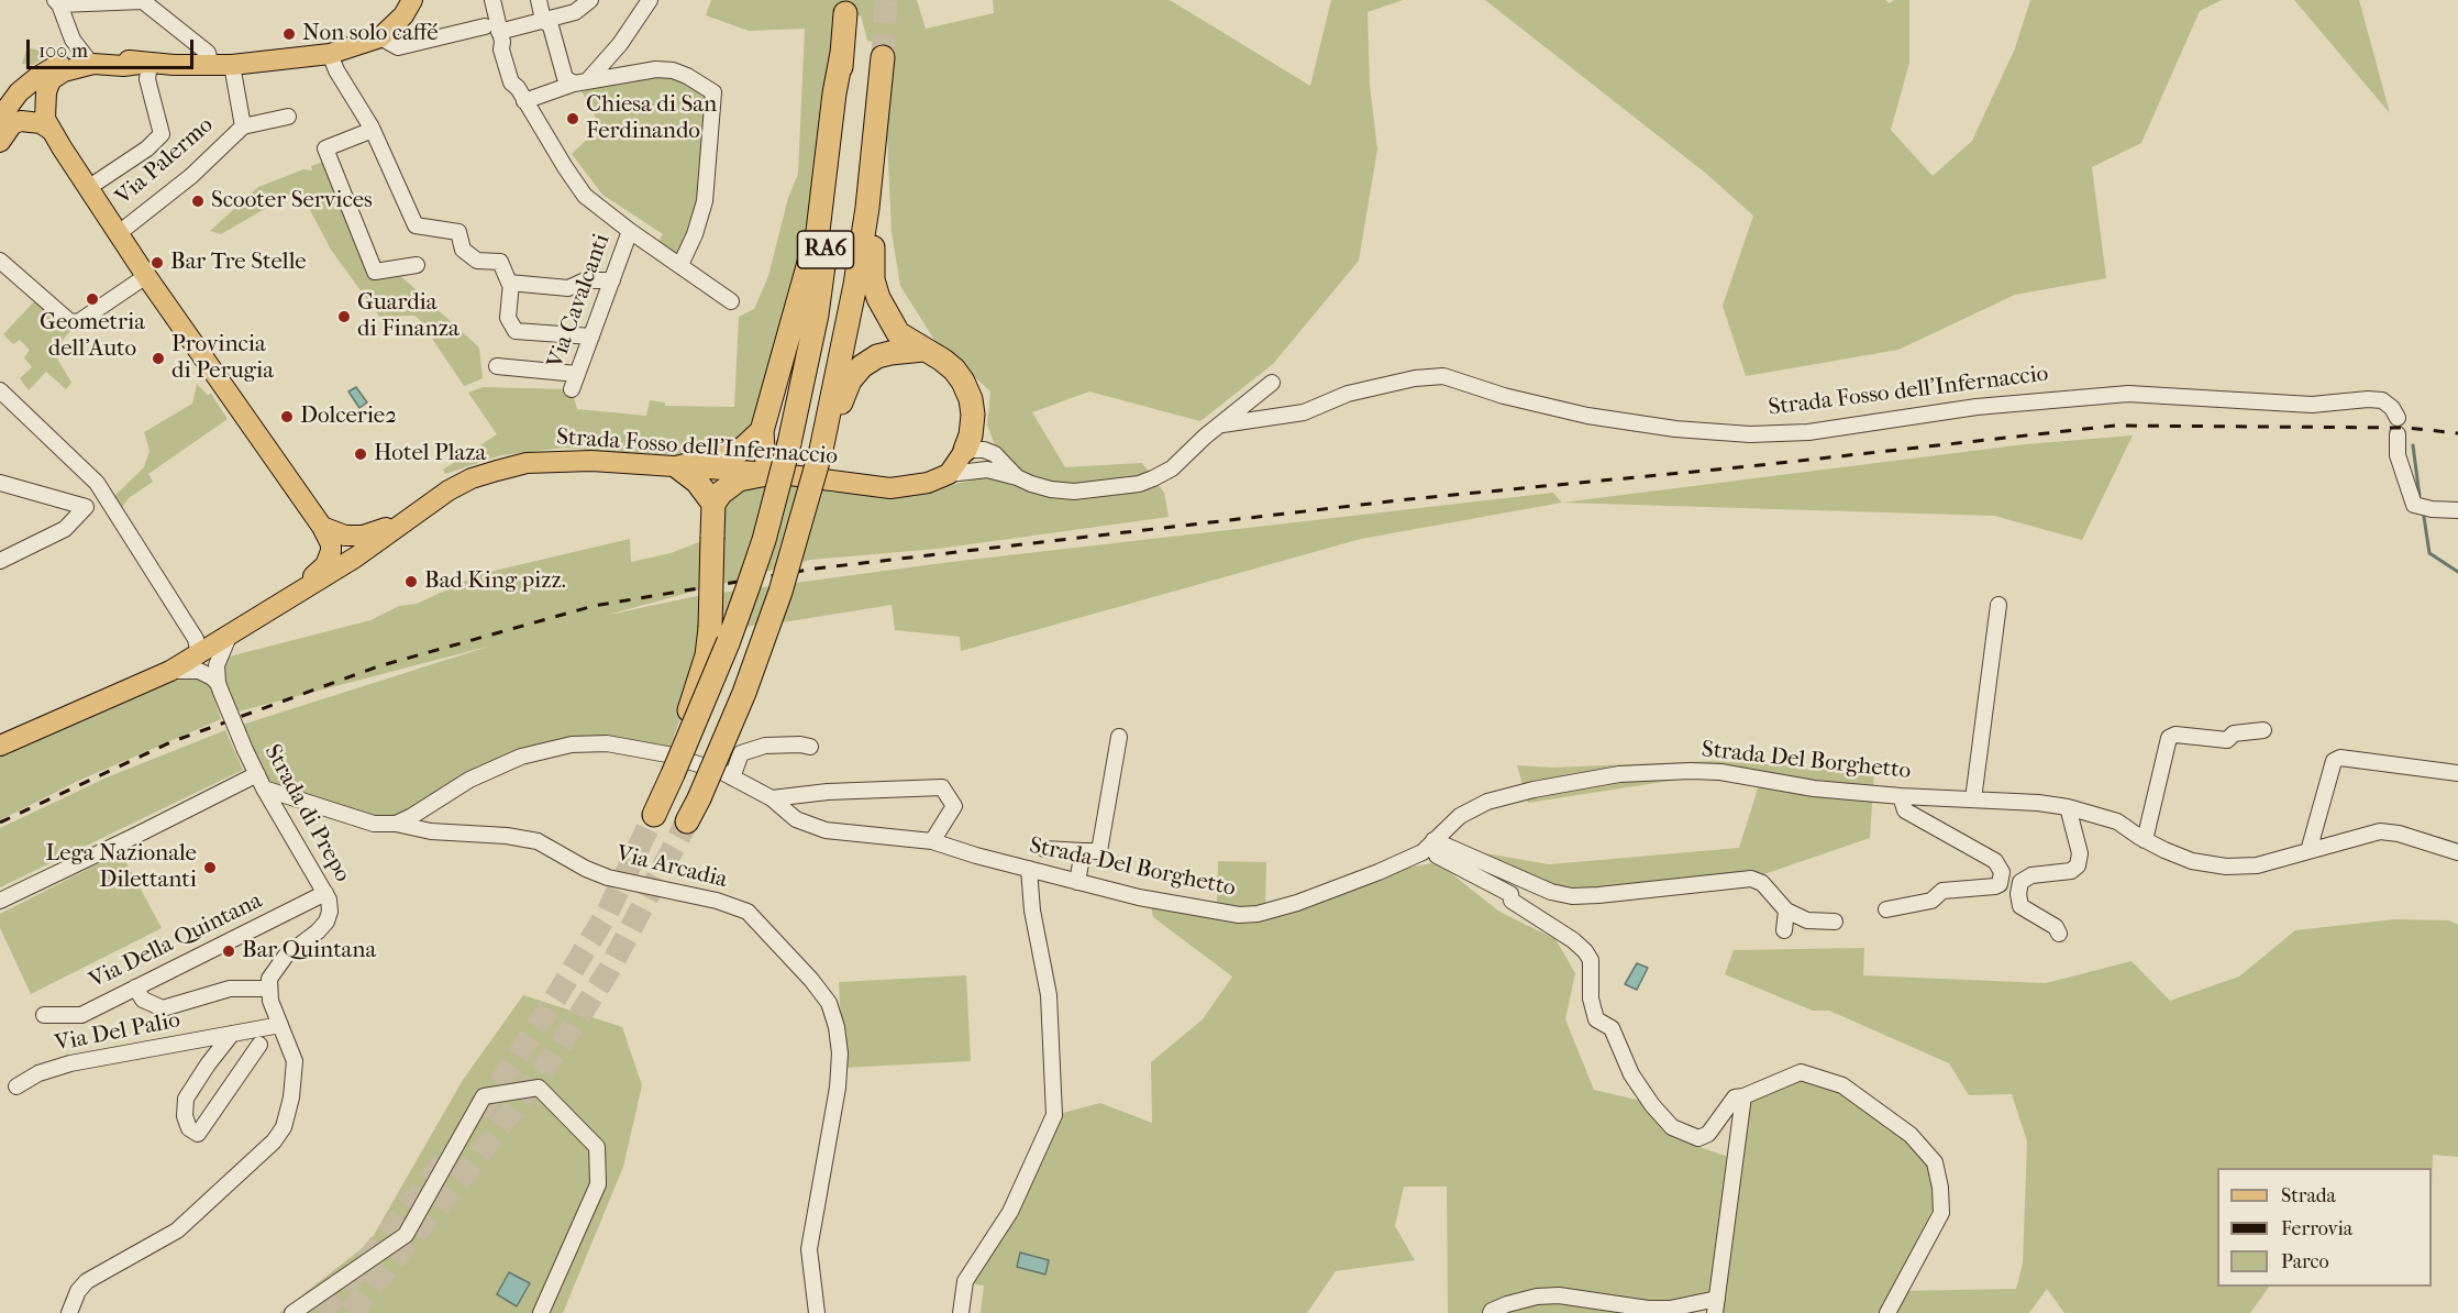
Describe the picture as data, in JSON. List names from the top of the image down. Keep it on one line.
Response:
{"streets":{"highway":["RA6"],"main road":["Via Palermo","Strada Fosso dell'Infernaccio"],"street":["Via Cavalcanti","Strada Del Borghetto","Strada di Prepo","Via Arcadia","Via Della Quintana","Via Del Palio"]},"crossings":[["Strada Del Borghetto","Via Arcadia"],["Strada di Prepo","Via Della Quintana"]],"places":["Non solo caffé","Chiesa di San Ferdinando","Scooter Services","Bar Tre Stelle","Geometria dell'Auto","Guardia di Finanza","Provincia di Perugia","Dolcerie2","Hotel Plaza","Bad King pizz.","Lega Nazionale Dilettanti","Bar Quintana"],"legend":["Strada","Ferrovia","Parco"],"scale_bar":"100 m"}
